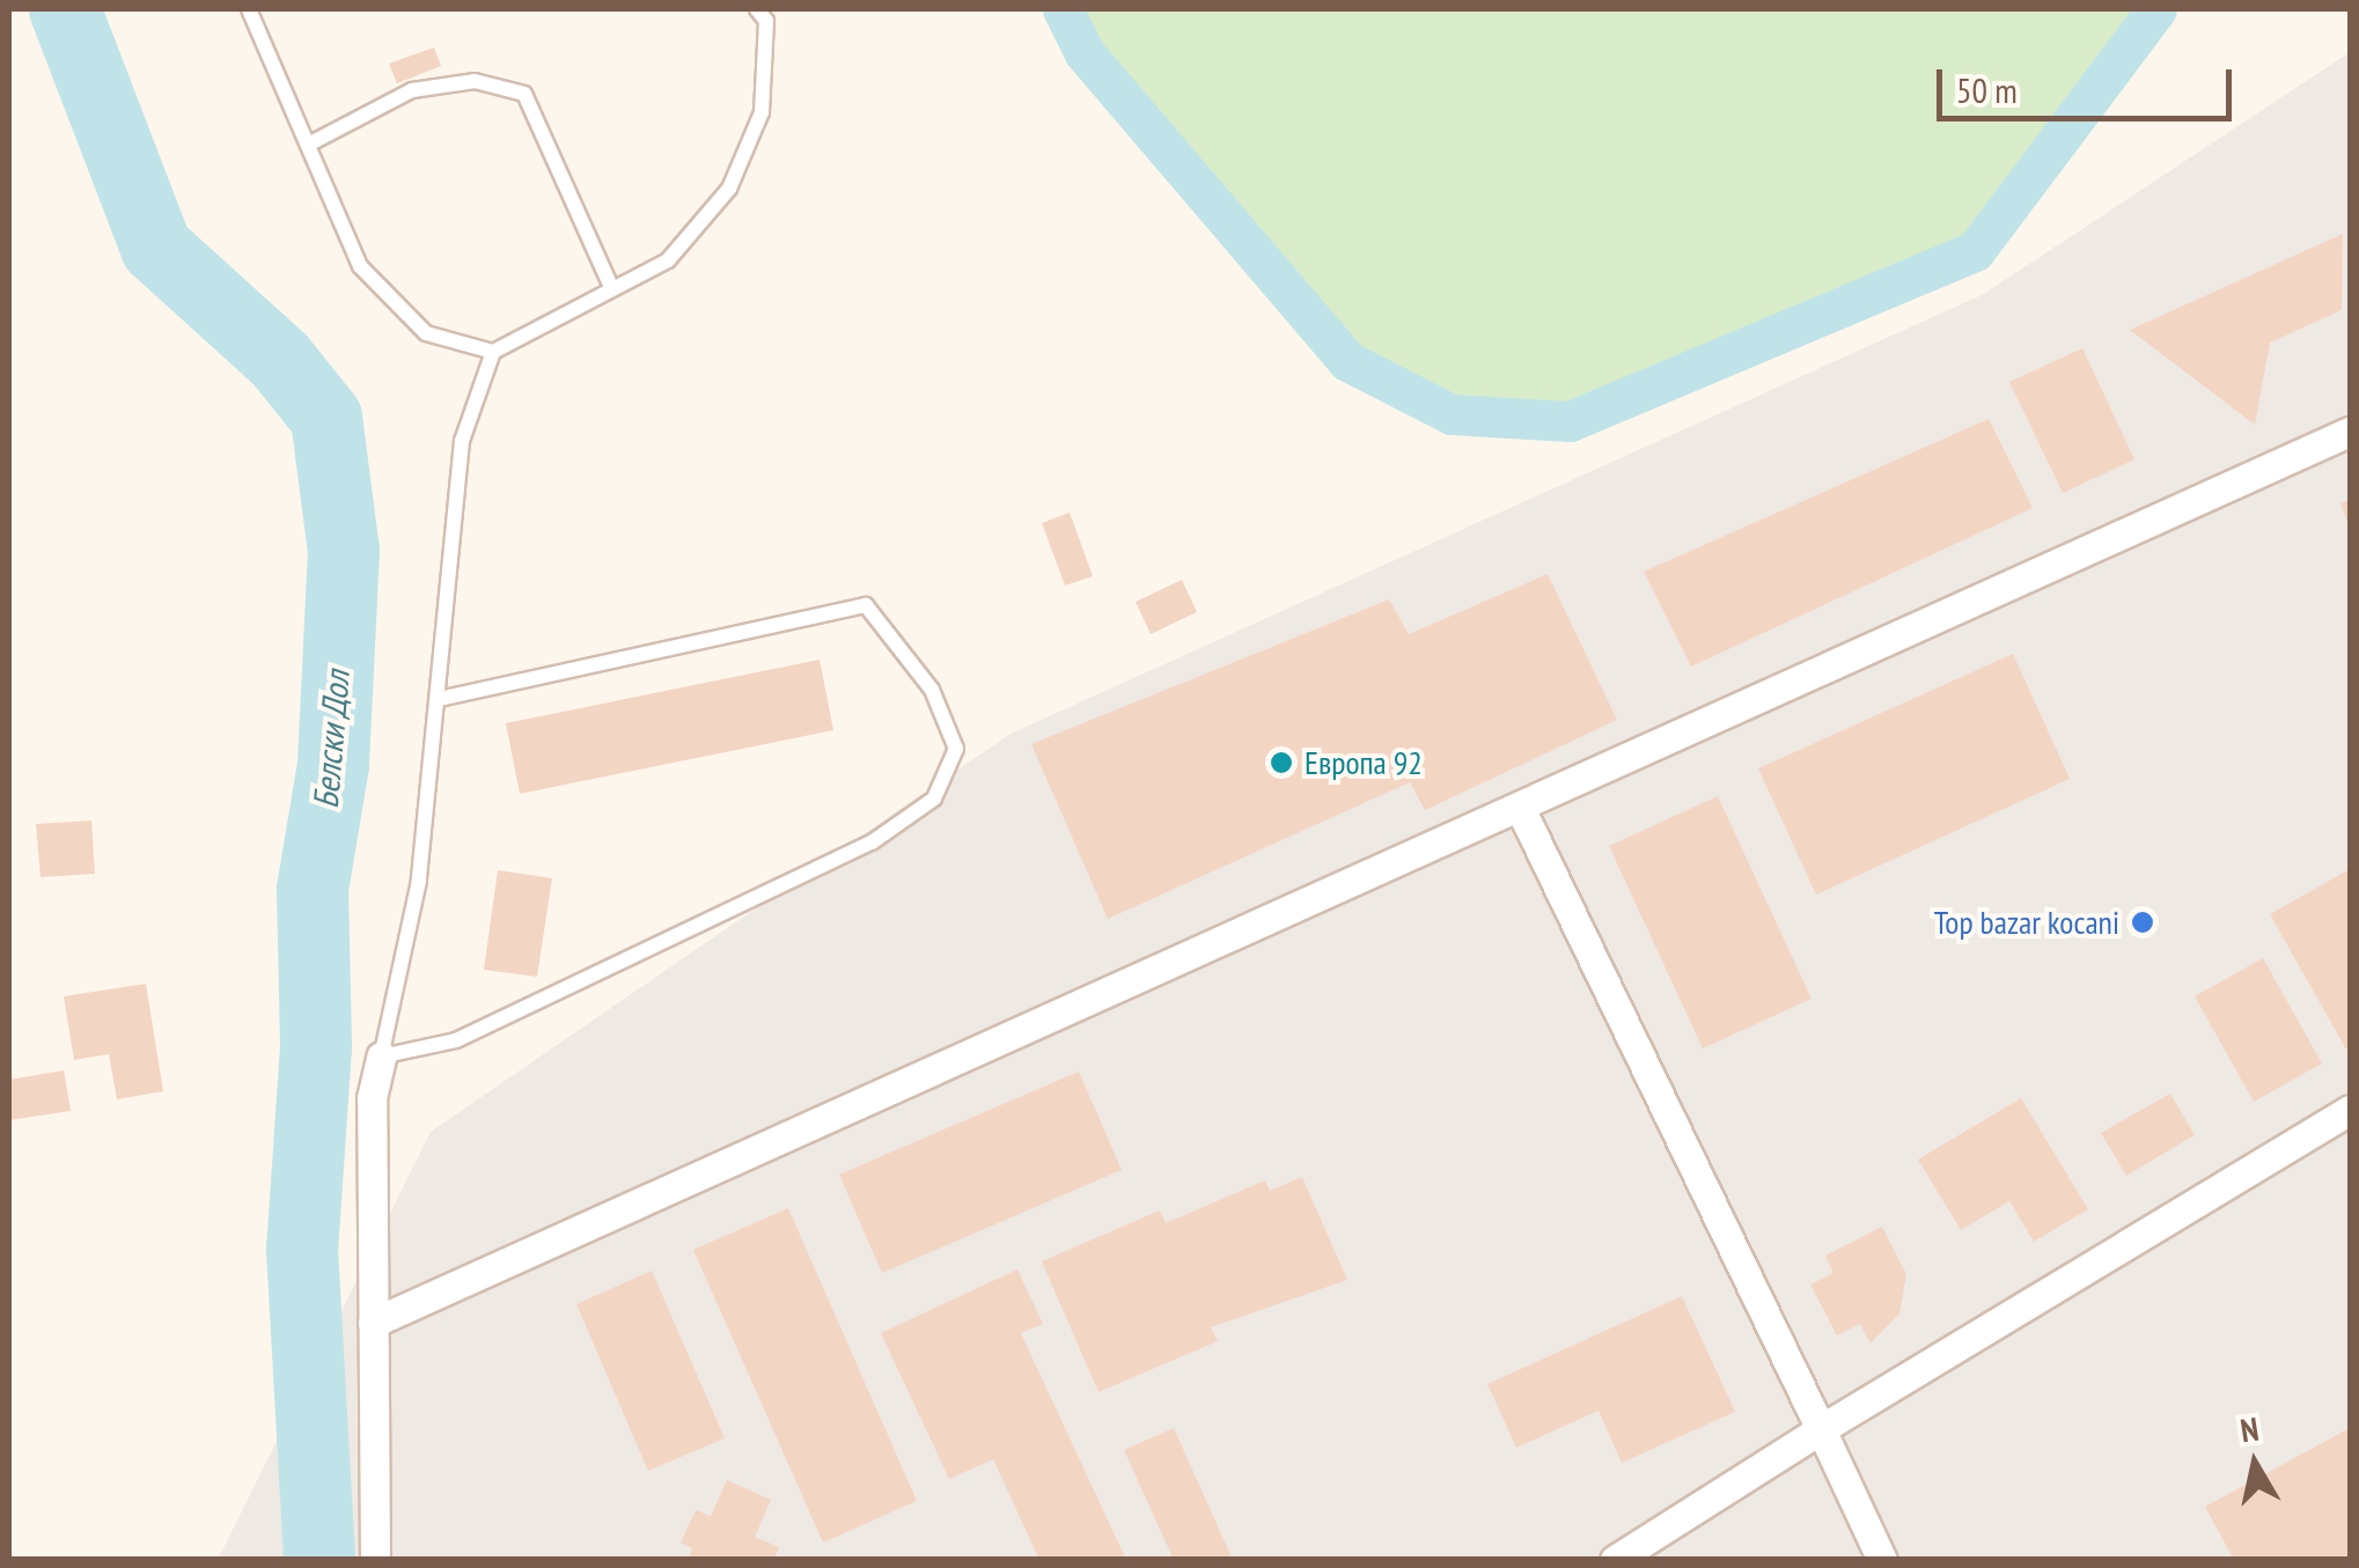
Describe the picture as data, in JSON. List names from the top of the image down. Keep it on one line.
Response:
{"water":["Белски Дол"],"places":["Европа 92","Top bazar kocani"],"scale_bar":"50 m","north":"top"}
